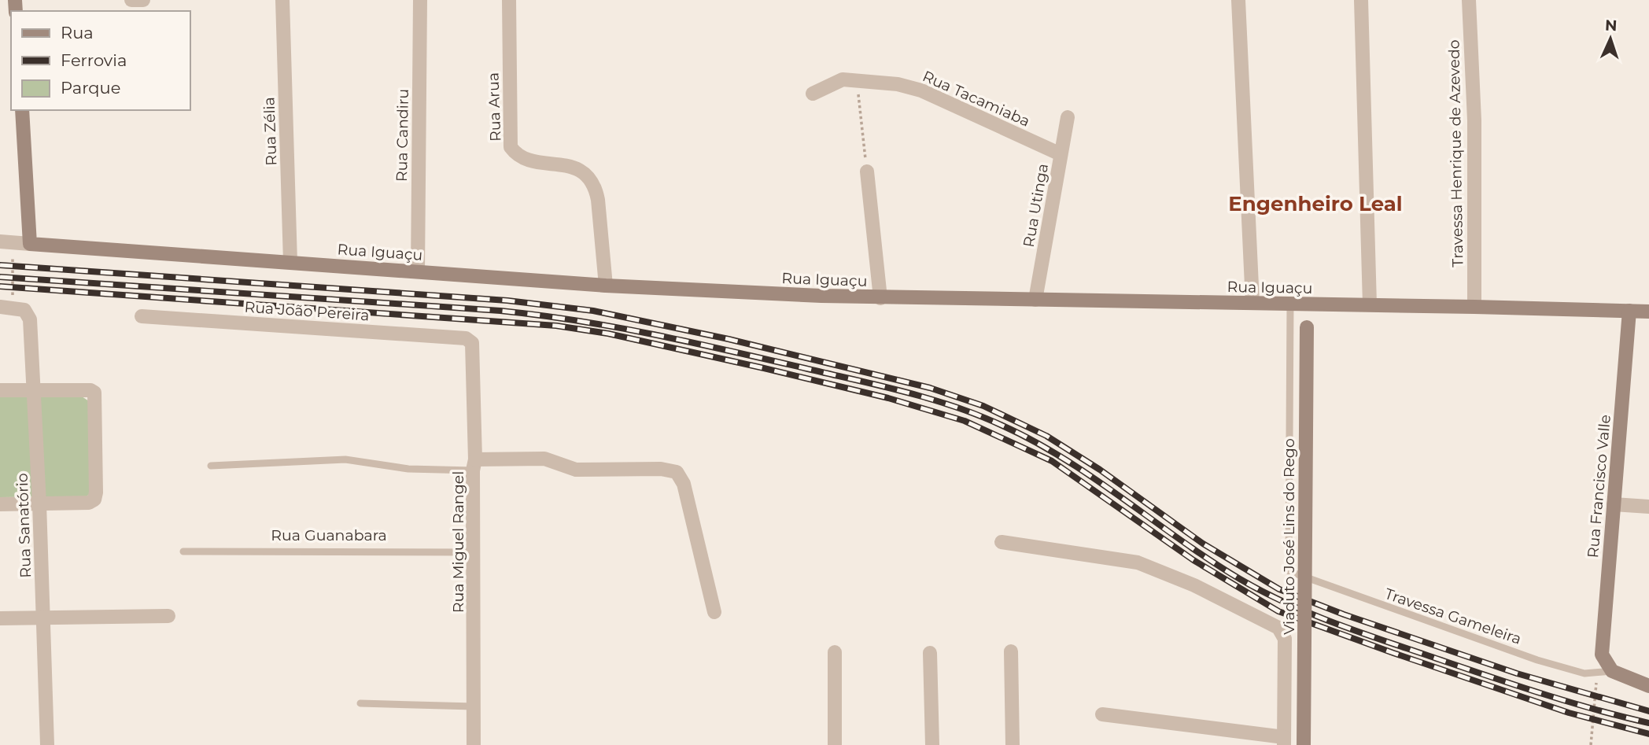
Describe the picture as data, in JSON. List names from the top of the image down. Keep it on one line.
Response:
{"streets":{"main road":["Rua Iguaçu","Rua Francisco Valle","Viaduto José Lins do Rego"],"street":["Rua Tacamiaba","Rua Arua","Rua Zélia","Rua Candiru","Travessa Henrique de Azevedo","Rua Utinga","Rua João Pereira","Rua Sanatório","Rua Miguel Rangel"],"lane":["Rua Guanabara","Travessa Gameleira"]},"crossings":[["Rua Tacamiaba","Rua Utinga"],["Rua Arua","Rua Iguaçu"],["Rua Zélia","Rua Iguaçu"],["Rua Candiru","Rua Iguaçu"],["Travessa Henrique de Azevedo","Rua Iguaçu"],["Rua Utinga","Rua Iguaçu"],["Rua Iguaçu","Rua Francisco Valle"],["Rua Iguaçu","Viaduto José Lins do Rego"],["Rua Iguaçu","Travessa Gameleira"],["Rua João Pereira","Rua Miguel Rangel"],["Rua Francisco Valle","Travessa Gameleira"],["Rua Guanabara","Rua Miguel Rangel"]],"districts":["Engenheiro Leal"],"legend":["Rua","Ferrovia","Parque"],"north":"top"}
